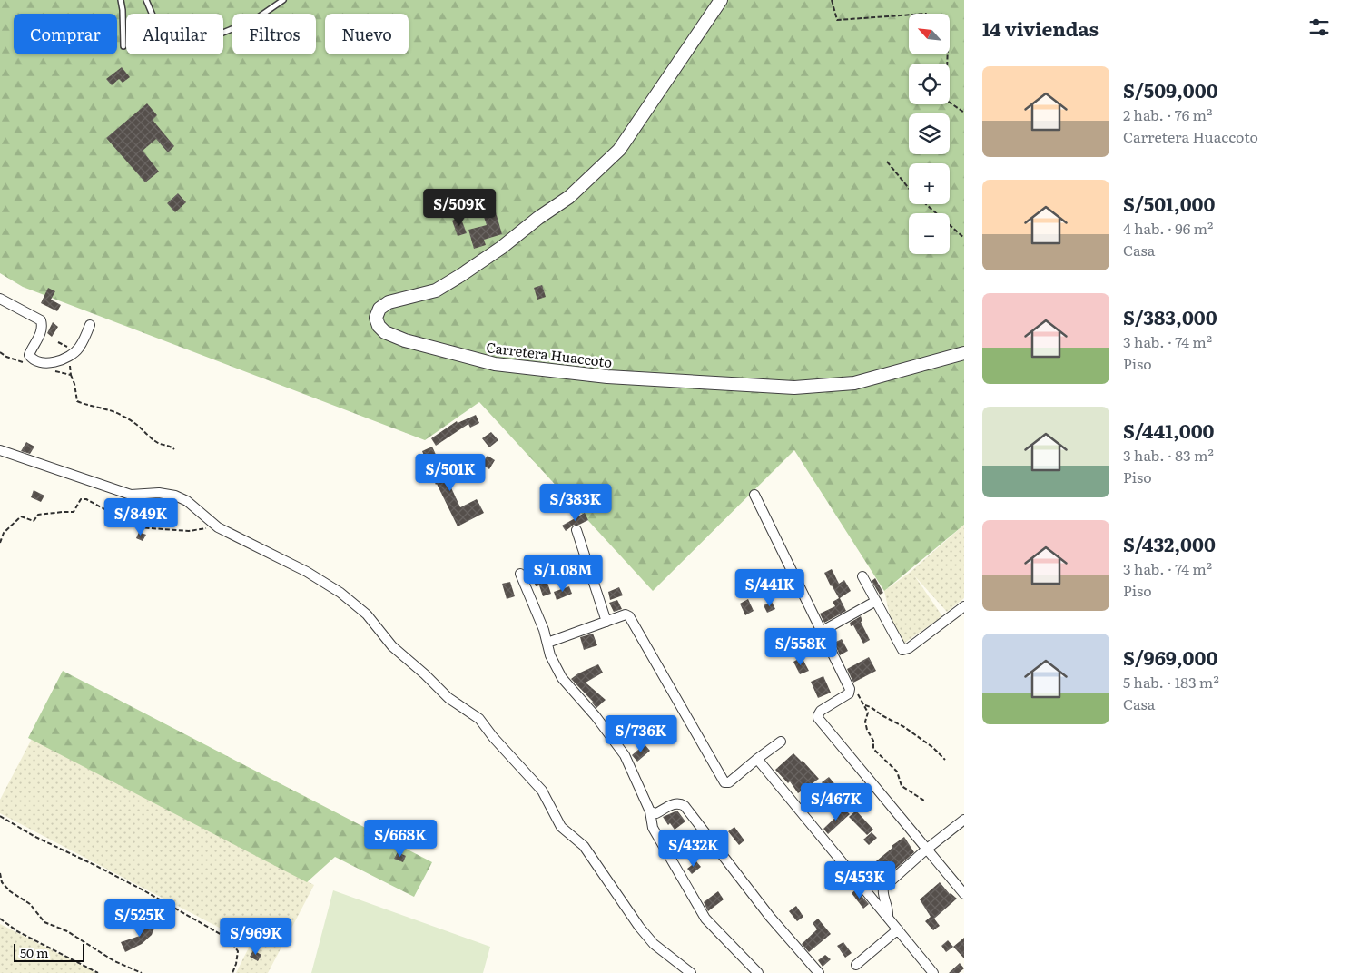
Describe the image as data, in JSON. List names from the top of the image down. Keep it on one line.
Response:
{"streets":{"street":["Carretera Huaccoto"]},"scale_bar":"50 m","north":"top left","page":{"heading":"14 viviendas","map_buttons":["+","−"],"chip":["Comprar","Alquilar","Filtros","Nuevo"],"list":[{"name":"S/509,000","note":"2 hab. · 76 m² · Carretera Huaccoto"},{"name":"S/501,000","note":"4 hab. · 96 m² · Casa"},{"name":"S/383,000","note":"3 hab. · 74 m² · Piso"},{"name":"S/441,000","note":"3 hab. · 83 m² · Piso"},{"name":"S/432,000","note":"3 hab. · 74 m² · Piso"},{"name":"S/969,000","note":"5 hab. · 183 m² · Casa"}],"price":["S/509K","S/501K","S/383K","S/849K","S/1.08M","S/441K","S/558K","S/736K","S/467K","S/668K","S/432K","S/453K","S/525K","S/969K"],"scale":"50 m"}}
